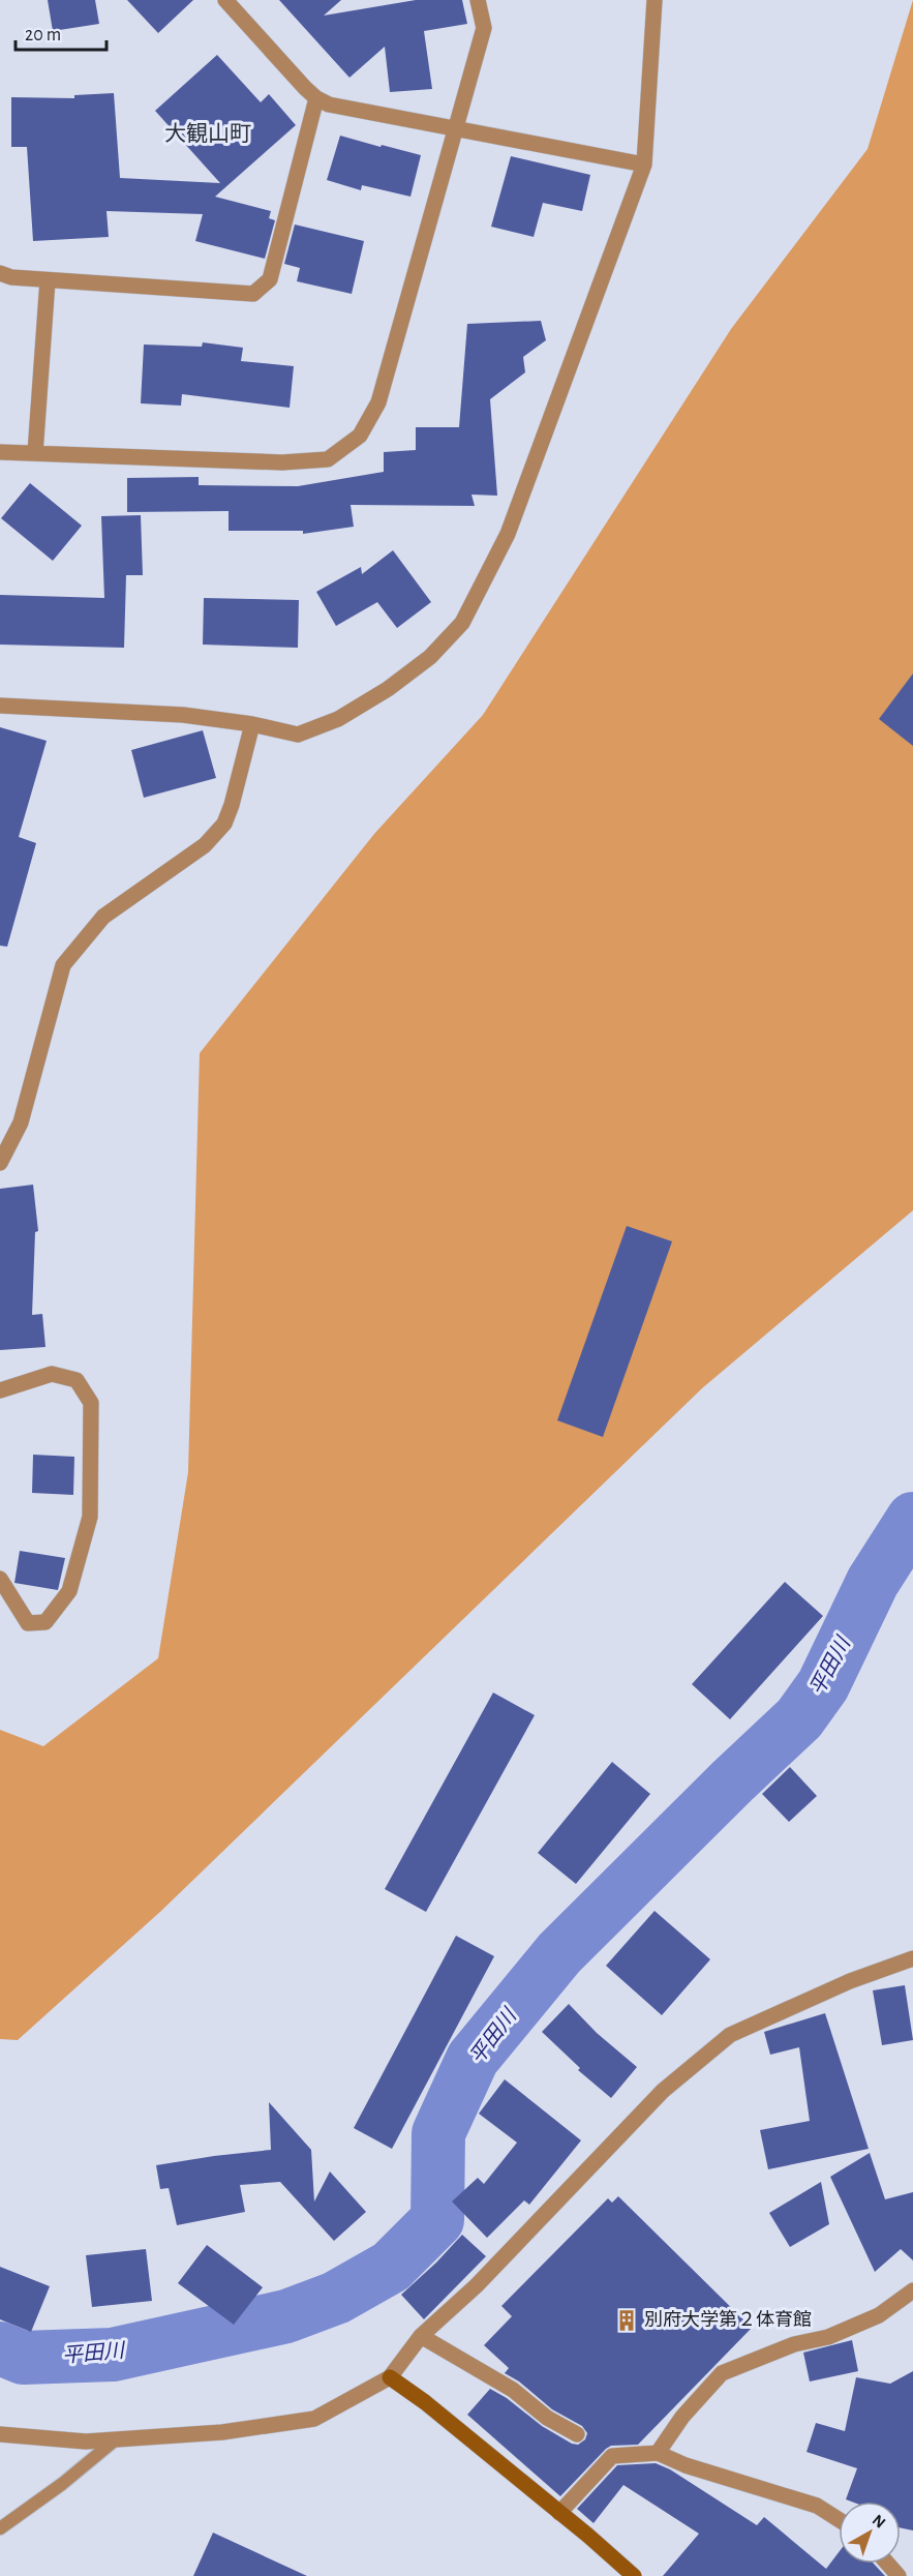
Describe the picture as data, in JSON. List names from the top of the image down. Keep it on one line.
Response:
{"districts":["大観山町"],"water":["平田川"],"places":{"building":["別府大学第２体育館"]},"scale_bar":"20 m","north":"top right"}
